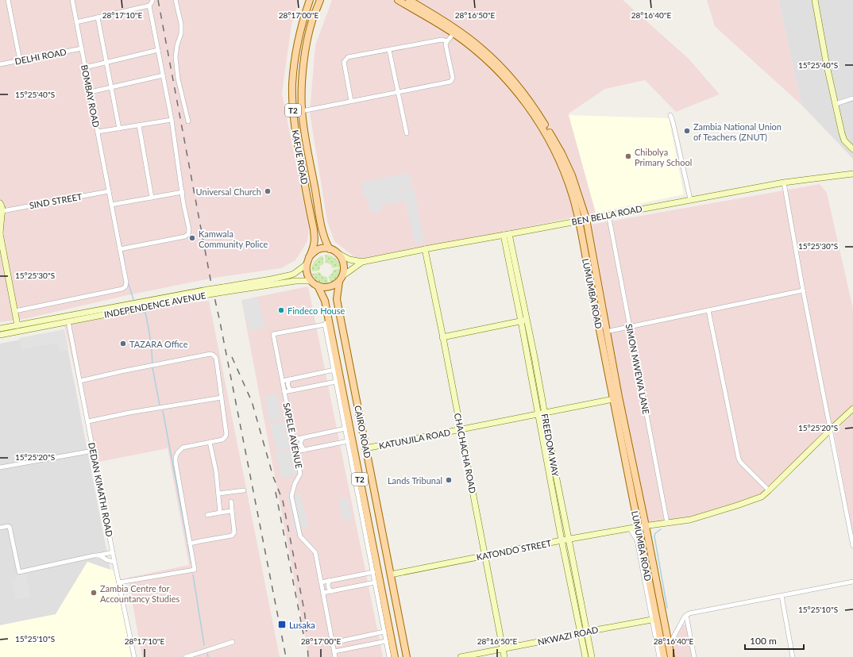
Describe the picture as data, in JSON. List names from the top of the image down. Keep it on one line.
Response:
{"streets":{"main road":["T2","KAFUE ROAD","BEN BELLA ROAD","LUMUMBA ROAD","INDEPENDENCE AVENUE","CAIRO ROAD","KATUNJILA ROAD","FREEDOM WAY","CHACHACHA ROAD","KATONDO STREET","NKWAZI ROAD"],"street":["DELHI ROAD","BOMBAY ROAD","SIND STREET","SIMON MWEWA LANE","SAPELE AVENUE","DEDAN KIMATHI ROAD"]},"crossings":[["DELHI ROAD","BOMBAY ROAD"],["BOMBAY ROAD","SIND STREET"],["KAFUE ROAD","BEN BELLA ROAD"],["KAFUE ROAD","INDEPENDENCE AVENUE"],["KAFUE ROAD","CAIRO ROAD"],["BEN BELLA ROAD","LUMUMBA ROAD"],["BEN BELLA ROAD","INDEPENDENCE AVENUE"],["BEN BELLA ROAD","SIMON MWEWA LANE"],["BEN BELLA ROAD","CAIRO ROAD"],["BEN BELLA ROAD","FREEDOM WAY"],["BEN BELLA ROAD","CHACHACHA ROAD"],["LUMUMBA ROAD","KATUNJILA ROAD"],["LUMUMBA ROAD","KATONDO STREET"],["LUMUMBA ROAD","NKWAZI ROAD"],["INDEPENDENCE AVENUE","CAIRO ROAD"],["INDEPENDENCE AVENUE","DEDAN KIMATHI ROAD"],["SIMON MWEWA LANE","KATONDO STREET"],["CAIRO ROAD","KATUNJILA ROAD"],["CAIRO ROAD","KATONDO STREET"],["KATUNJILA ROAD","FREEDOM WAY"],["KATUNJILA ROAD","CHACHACHA ROAD"],["FREEDOM WAY","KATONDO STREET"],["FREEDOM WAY","NKWAZI ROAD"],["CHACHACHA ROAD","KATONDO STREET"],["CHACHACHA ROAD","NKWAZI ROAD"]],"places":{"other":["Zambia National Union of Teachers (ZNUT)","Chibolya Primary School","Universal Church","Kamwala Community Police","Findeco House","TAZARA Office","Lands Tribunal","Zambia Centre for Accountancy Studies"],"transit":["Lusaka"]},"scale_bar":"100 m","coordinates":["28°17'10\"E","28°17'00\"E","28°16'50\"E","28°16'40\"E","15°25'40\"S","15°25'30\"S","15°25'20\"S","15°25'10\"S"]}
